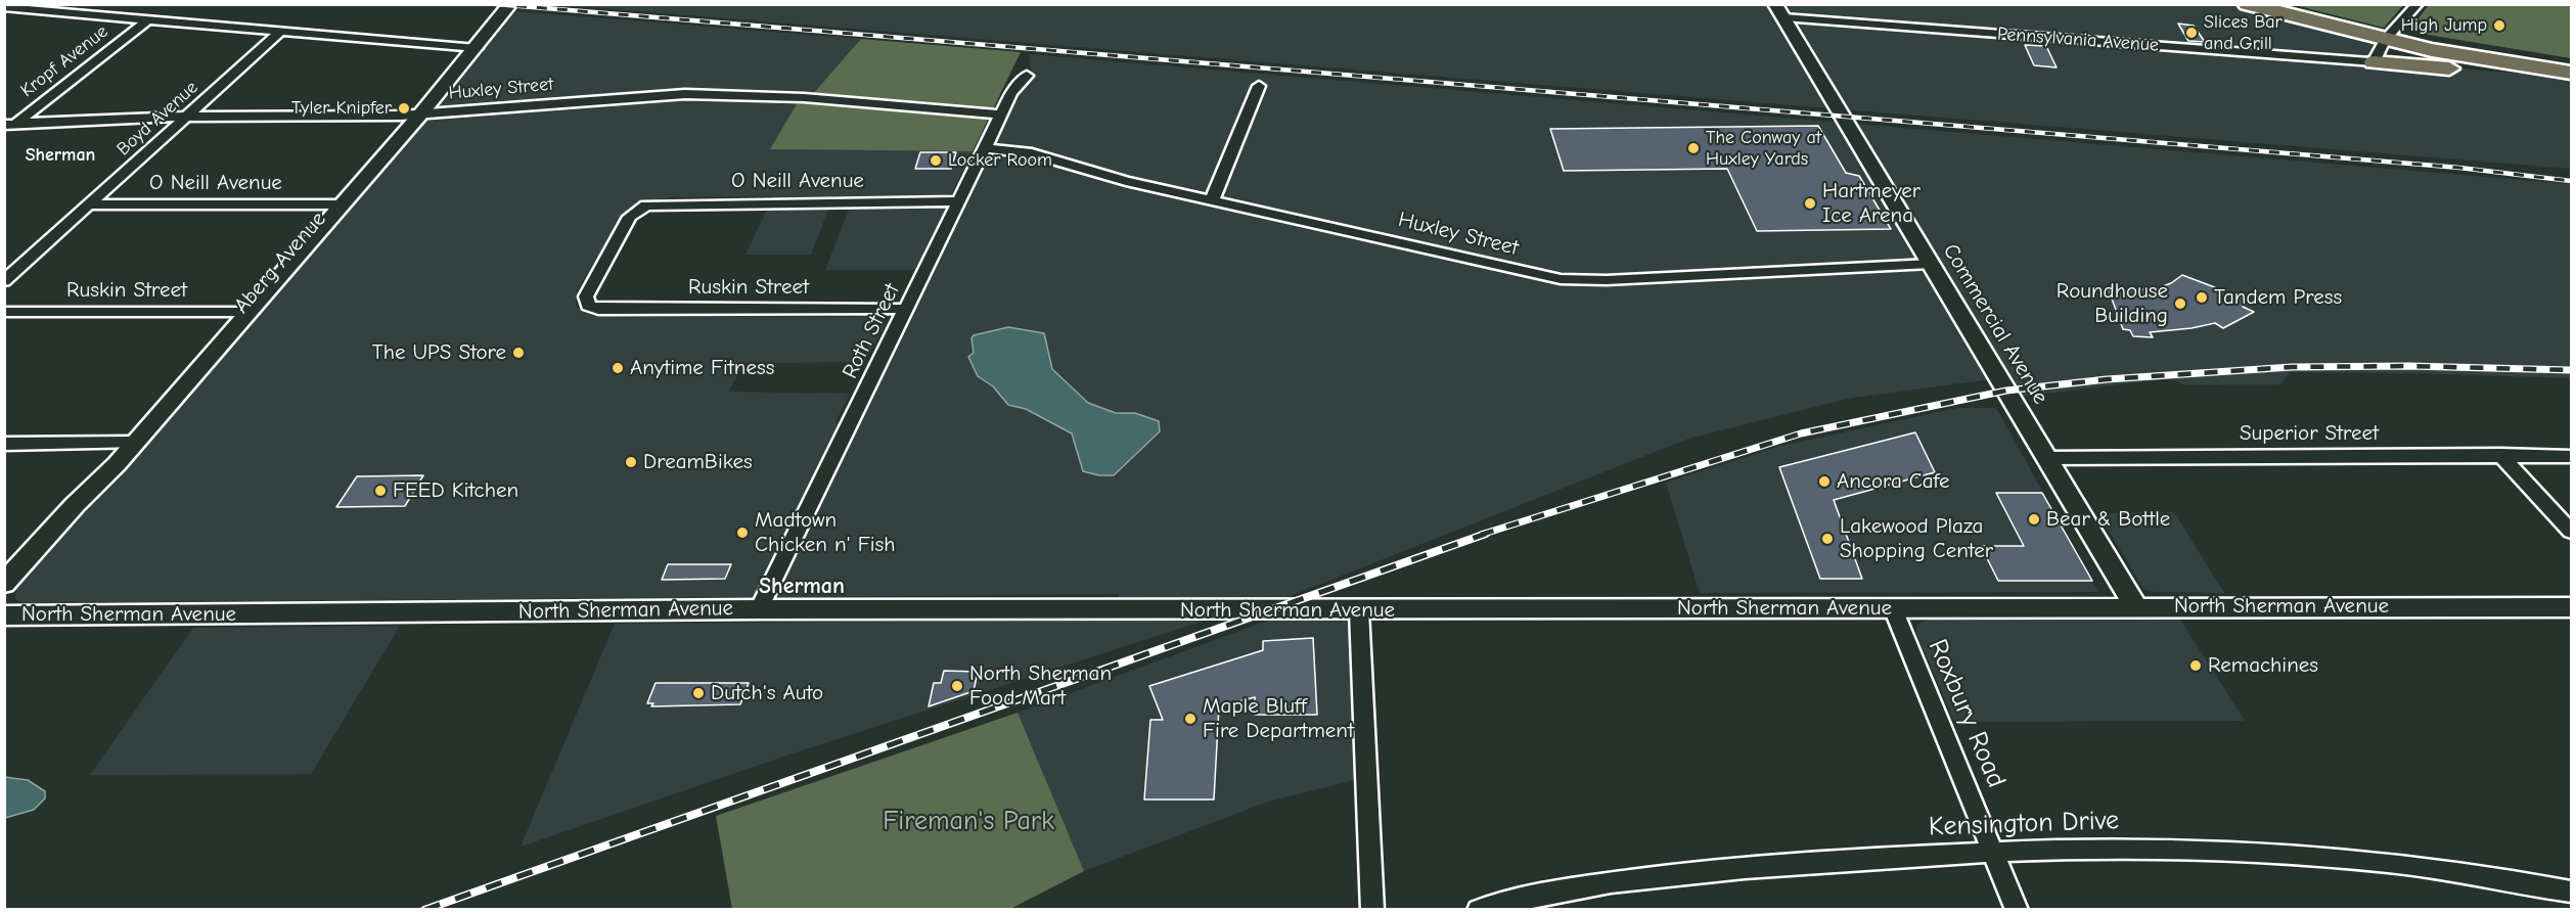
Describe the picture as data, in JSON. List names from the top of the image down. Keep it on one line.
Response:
{"streets":{"street":["Pennsylvania Avenue","Kropf Avenue","Huxley Street","Boyd Avenue","O Neill Avenue","Aberg Avenue","Ruskin Street","Commercial Avenue","Roth Street","Superior Street","North Sherman Avenue","Roxbury Road","Kensington Drive"]},"crossings":[["Pennsylvania Avenue","Commercial Avenue"],["Kropf Avenue","Huxley Street"],["Huxley Street","Boyd Avenue"],["Huxley Street","Aberg Avenue"],["Huxley Street","Commercial Avenue"],["Huxley Street","Roth Street"],["Boyd Avenue","O Neill Avenue"],["O Neill Avenue","Aberg Avenue"],["O Neill Avenue","Ruskin Street"],["O Neill Avenue","Roth Street"],["Aberg Avenue","Ruskin Street"],["Ruskin Street","Roth Street"],["Commercial Avenue","Superior Street"],["Commercial Avenue","North Sherman Avenue"],["Roth Street","North Sherman Avenue"],["North Sherman Avenue","Roxbury Road"],["Roxbury Road","Kensington Drive"]],"districts":["Sherman","Sherman"],"parks":["Fireman's Park"],"places":["High Jump","Slices Bar and Grill","Tyler Knipfer","The Conway at Huxley Yards","Locker Room","Hartmeyer Ice Arena","Tandem Press","Roundhouse Building","The UPS Store","Anytime Fitness","DreamBikes","Ancora Cafe","FEED Kitchen","Bear & Bottle","Madtown Chicken n' Fish","Lakewood Plaza Shopping Center","Remachines","North Sherman Food Mart","Dutch's Auto","Maple Bluff Fire Department"]}
